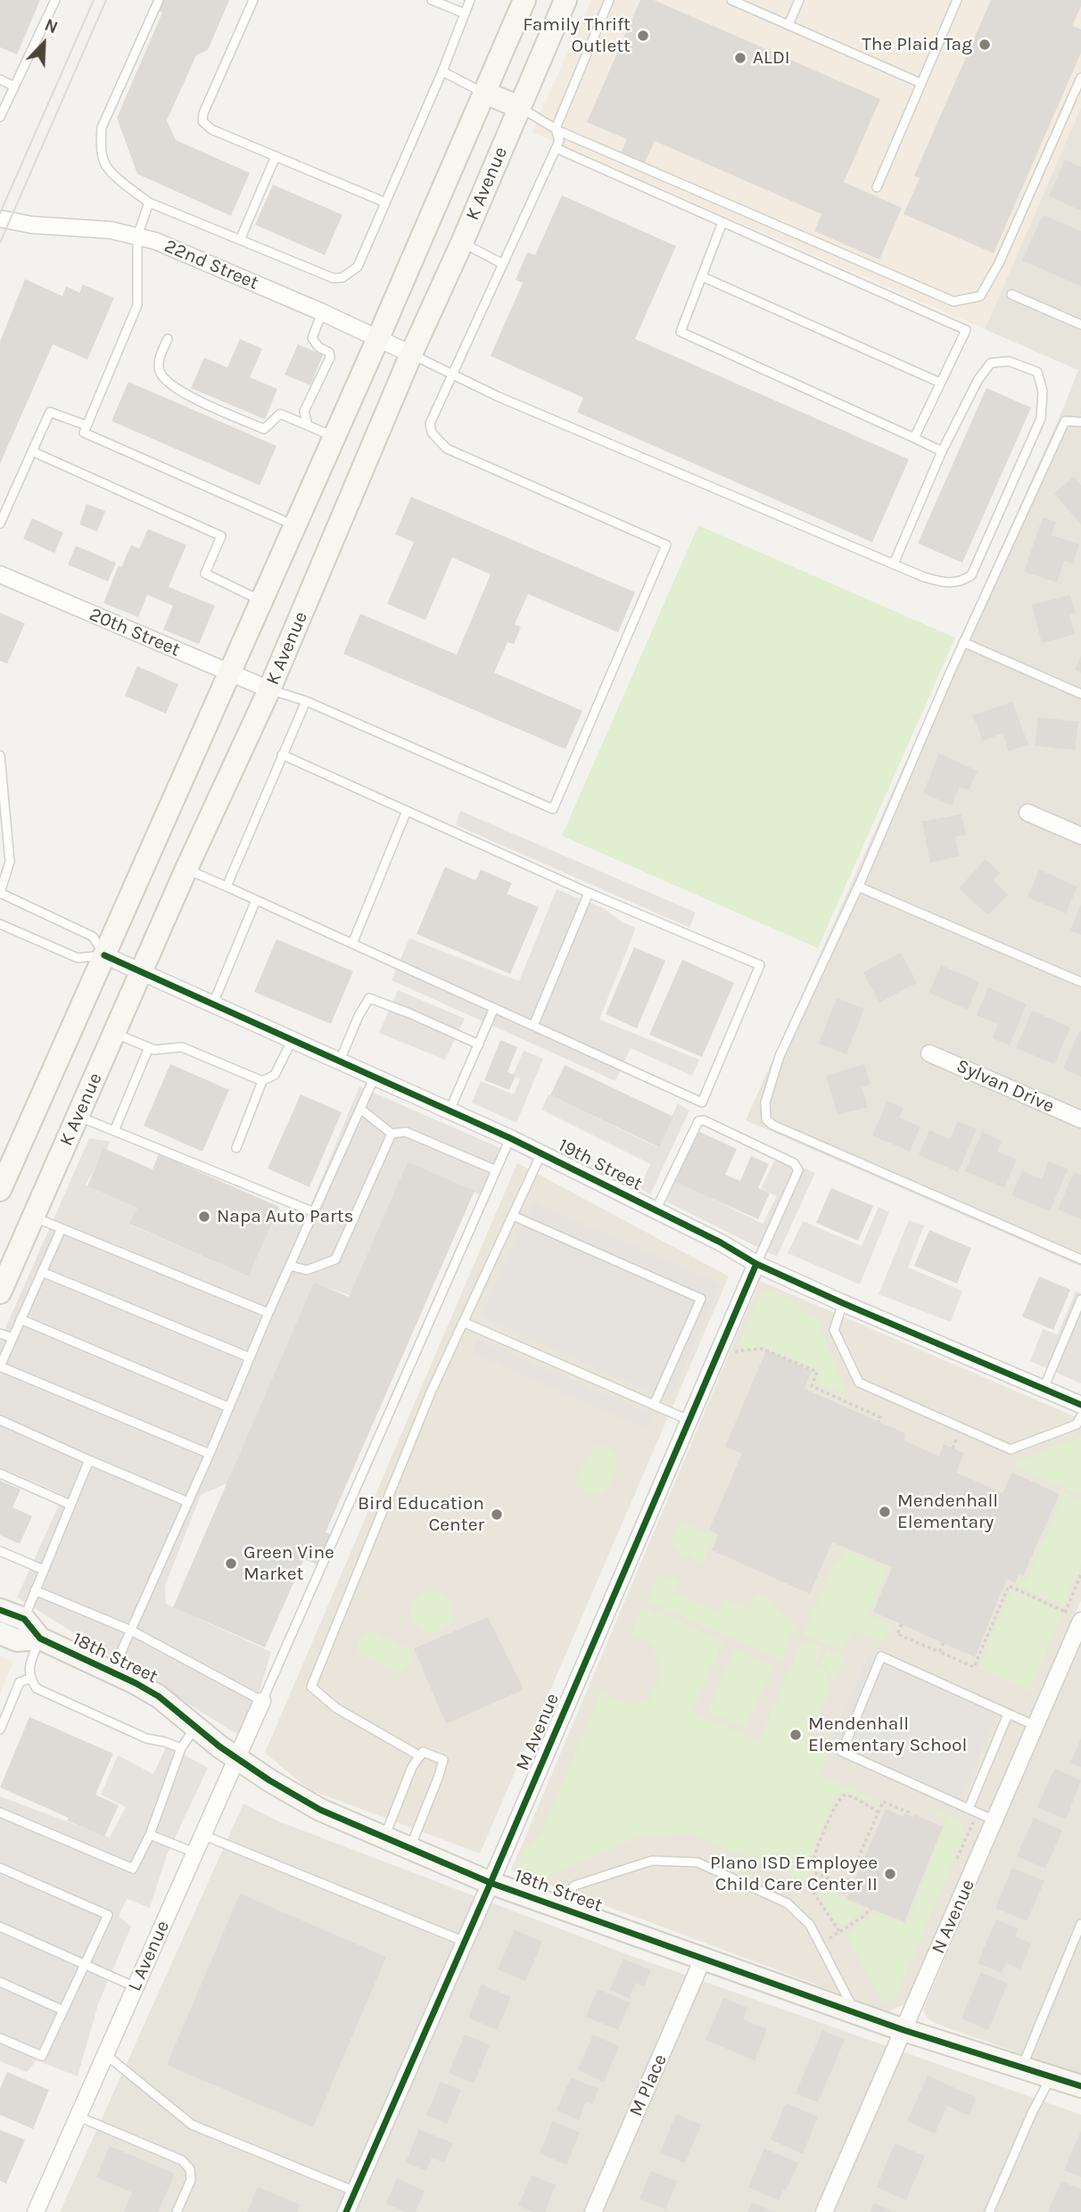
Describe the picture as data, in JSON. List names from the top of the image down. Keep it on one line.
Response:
{"streets":{"main road":["K Avenue","18th Street"],"street":["22nd Street","20th Street","Sylvan Drive","19th Street","M Avenue","N Avenue","L Avenue","M Place"]},"crossings":[["K Avenue","22nd Street"],["K Avenue","20th Street"],["K Avenue","19th Street"],["19th Street","M Avenue"],["18th Street","M Avenue"],["18th Street","N Avenue"],["18th Street","L Avenue"],["18th Street","M Place"]],"places":["Family Thrift Outlett","The Plaid Tag","ALDI","Napa Auto Parts","Mendenhall Elementary","Bird Education Center","Green Vine Market","Mendenhall Elementary School","Plano ISD Employee Child Care Center II"],"north":"top right"}
